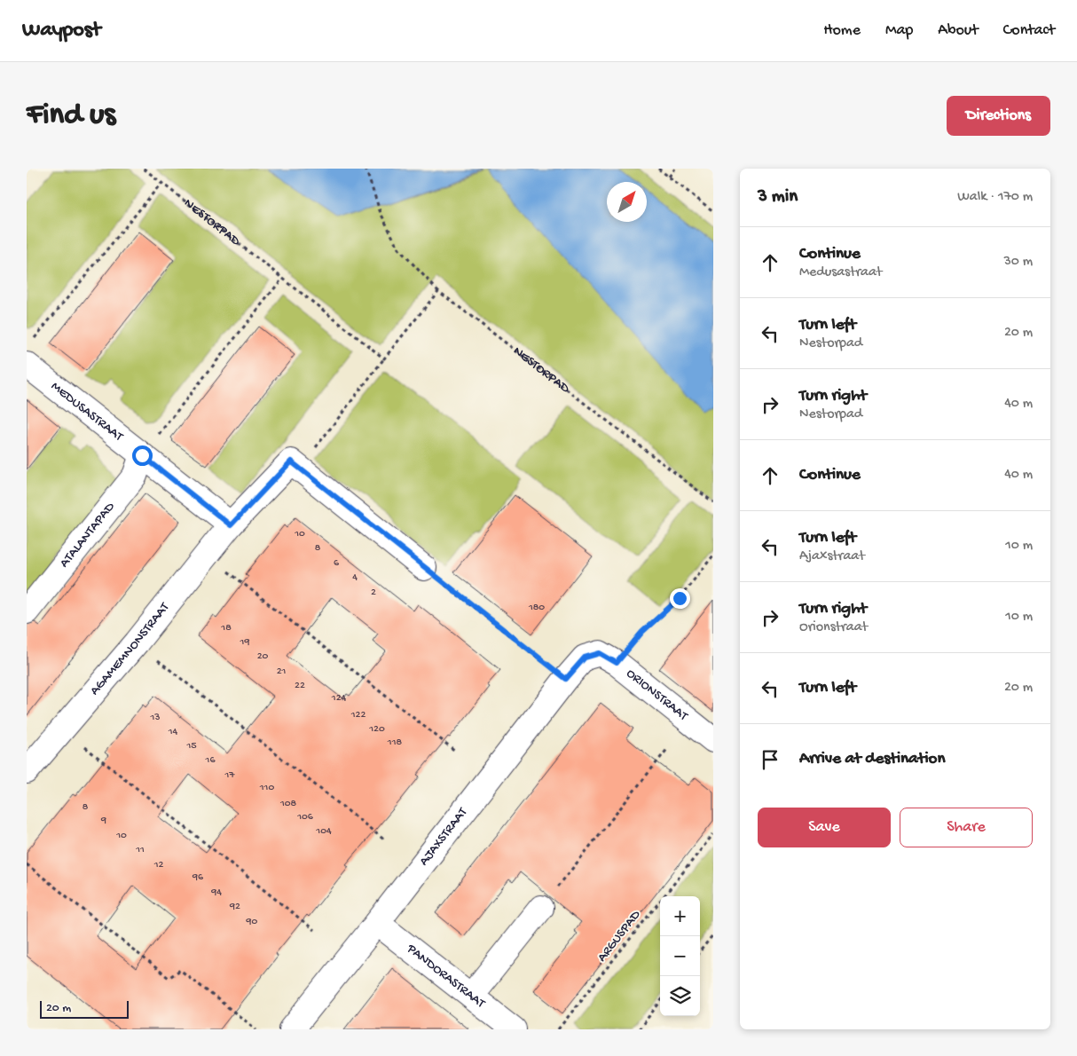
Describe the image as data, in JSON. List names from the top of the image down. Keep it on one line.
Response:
{"streets":{"street":["MEDUSASTRAAT","ATALANTAPAD","AGAMEMNONSTRAAT","ORIONSTRAAT","AJAXSTRAAT","PANDORASTRAAT"],"path":["NESTORPAD","ARGUSPAD"]},"crossings":[["MEDUSASTRAAT","ATALANTAPAD"],["MEDUSASTRAAT","AGAMEMNONSTRAAT"],["ORIONSTRAAT","AJAXSTRAAT"],["AJAXSTRAAT","PANDORASTRAAT"]],"house_numbers":["10","8","6","4","2","180","18","19","20","21","22","124","122","13","120","14","118","15","16","17","110","108","8","106","9","104","10","11","12","96","94","92","90"],"scale_bar":"20 m","north":"top right","page":{"header":"Waypost","nav":["Home","Map","About","Contact"],"buttons":["Directions",["Save","Share"]],"title":"Find us","heading":["3 min","Walk · 170 m"],"list":[["Continue","Medusastraat","30 m"],["Turn left","Nestorpad","20 m"],["Turn right","Nestorpad","40 m"],["Continue","40 m"],["Turn left","Ajaxstraat","10 m"],["Turn right","Orionstraat","10 m"],["Turn left","20 m"],"Arrive at destination"],"map_buttons":["+","−"],"scale":"20 m"}}
